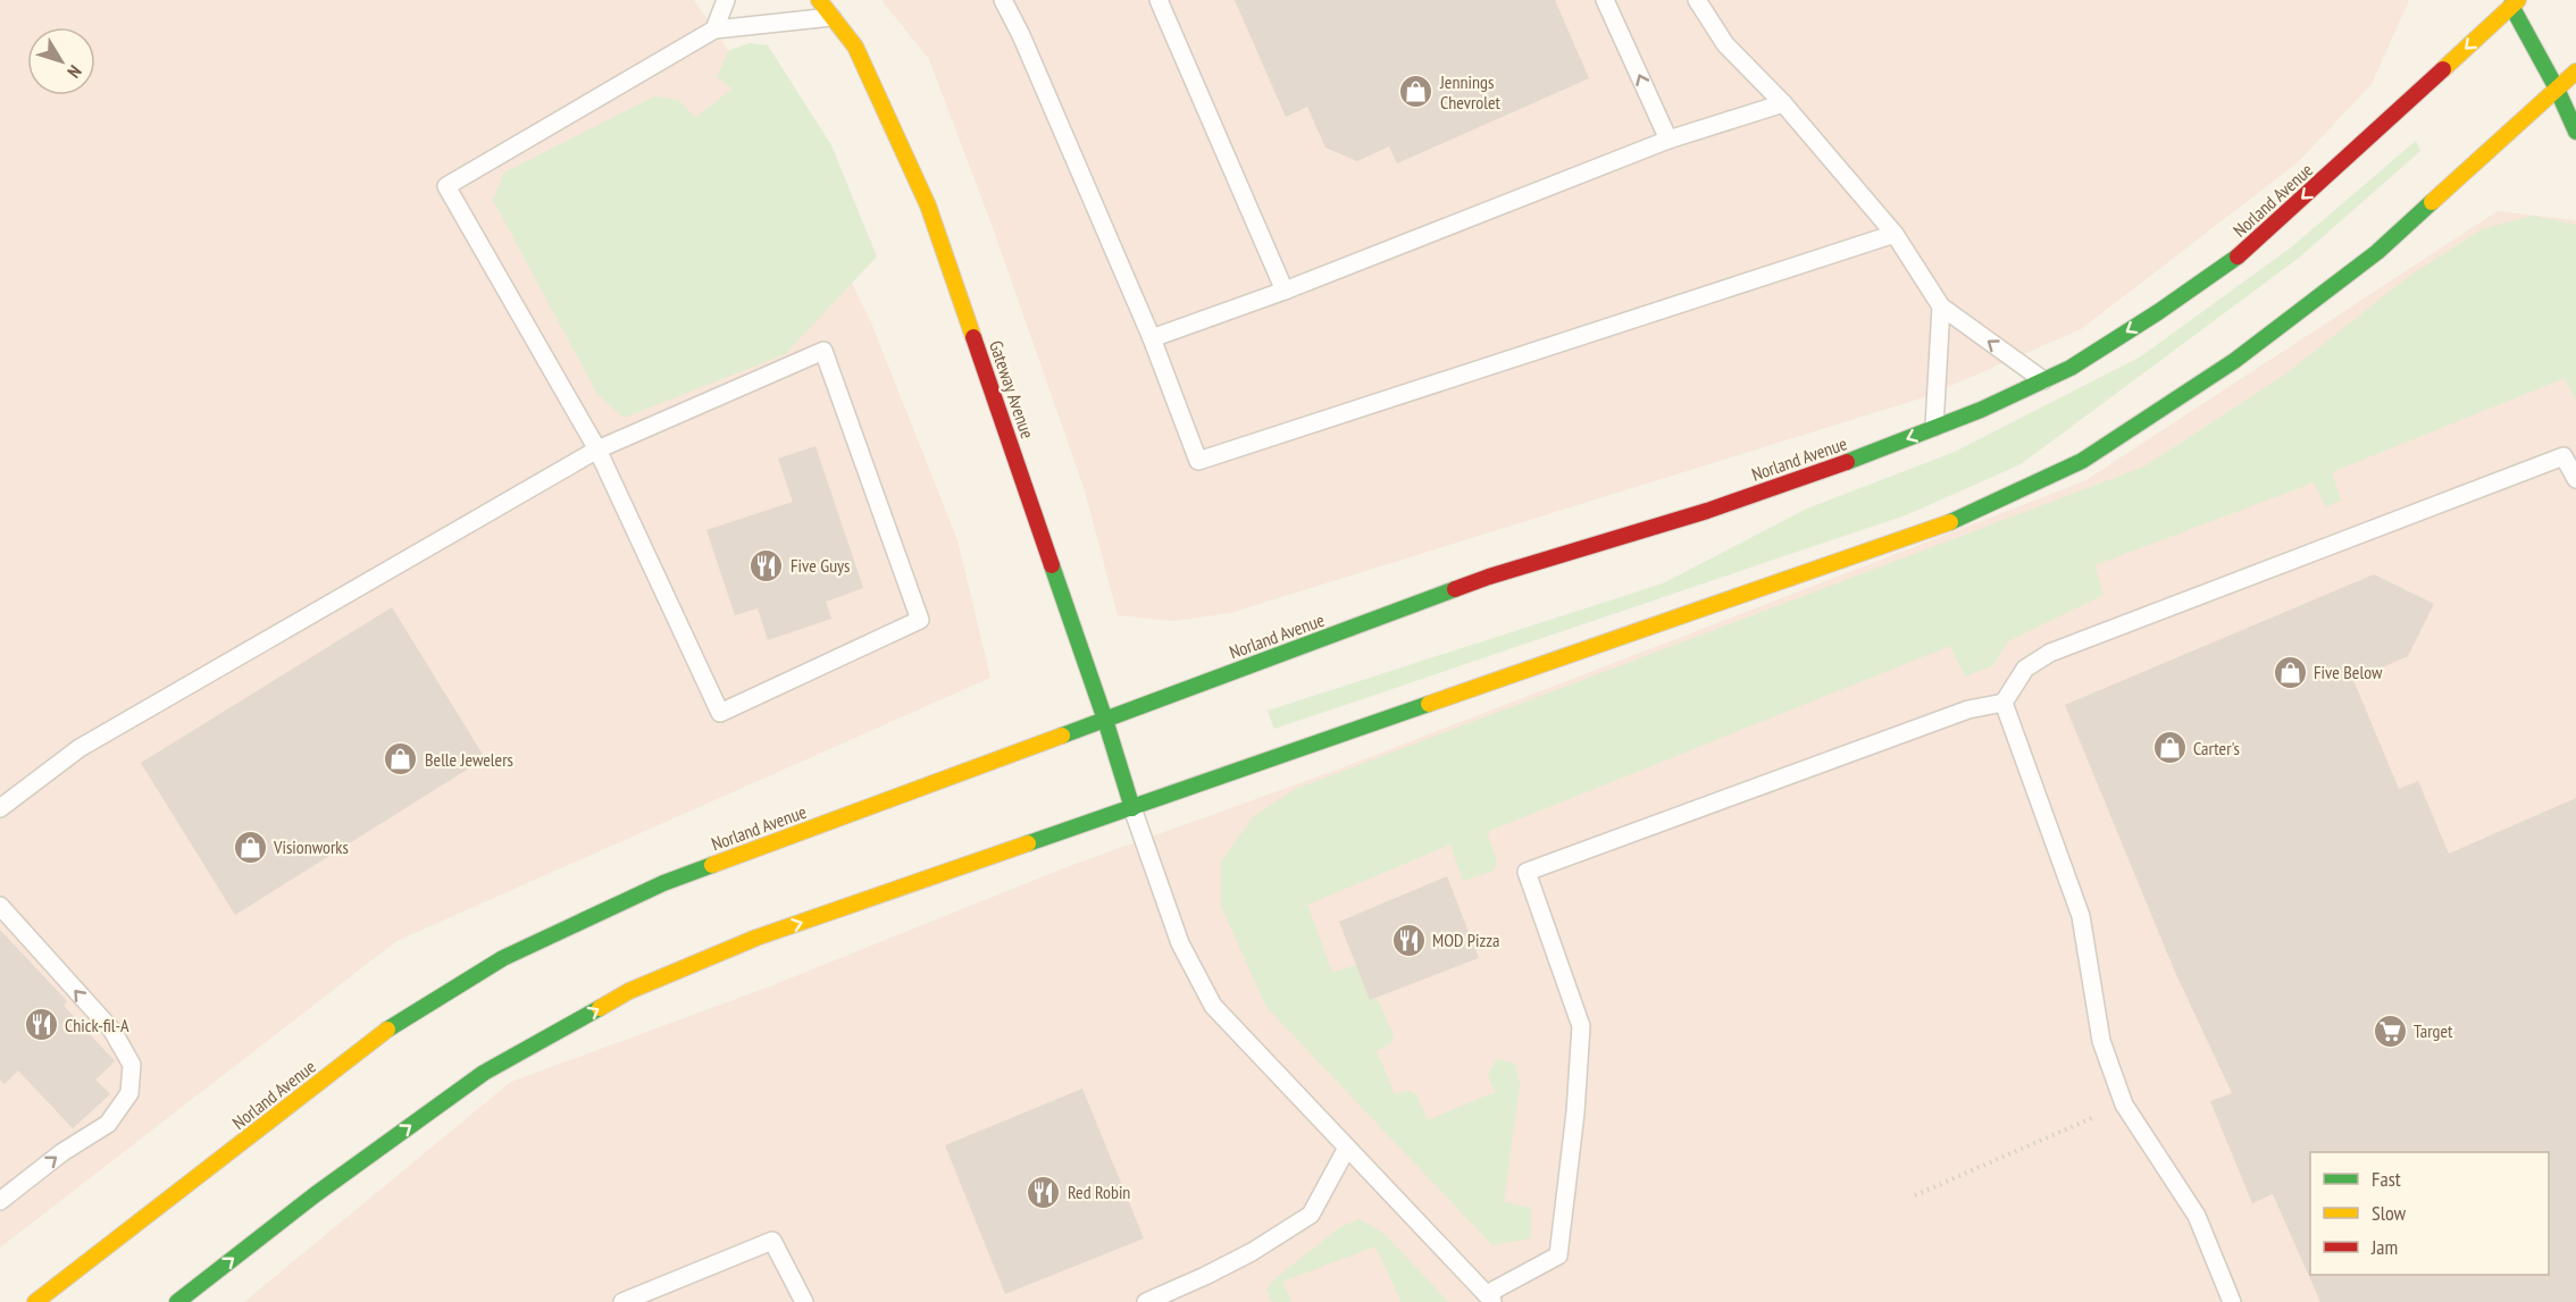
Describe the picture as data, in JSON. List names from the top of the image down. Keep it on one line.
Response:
{"streets":{"main road":["Norland Avenue","Gateway Avenue"]},"crossings":[["Norland Avenue","Gateway Avenue"]],"places":{"shop":["Jennings Chevrolet","Five Below","Carter's","Belle Jewelers","Visionworks"],"restaurant":["Five Guys","MOD Pizza","Chick-fil-A","Red Robin"],"supermarket":["Target"]},"legend":["Fast","Slow","Jam"],"north":"bottom right"}
